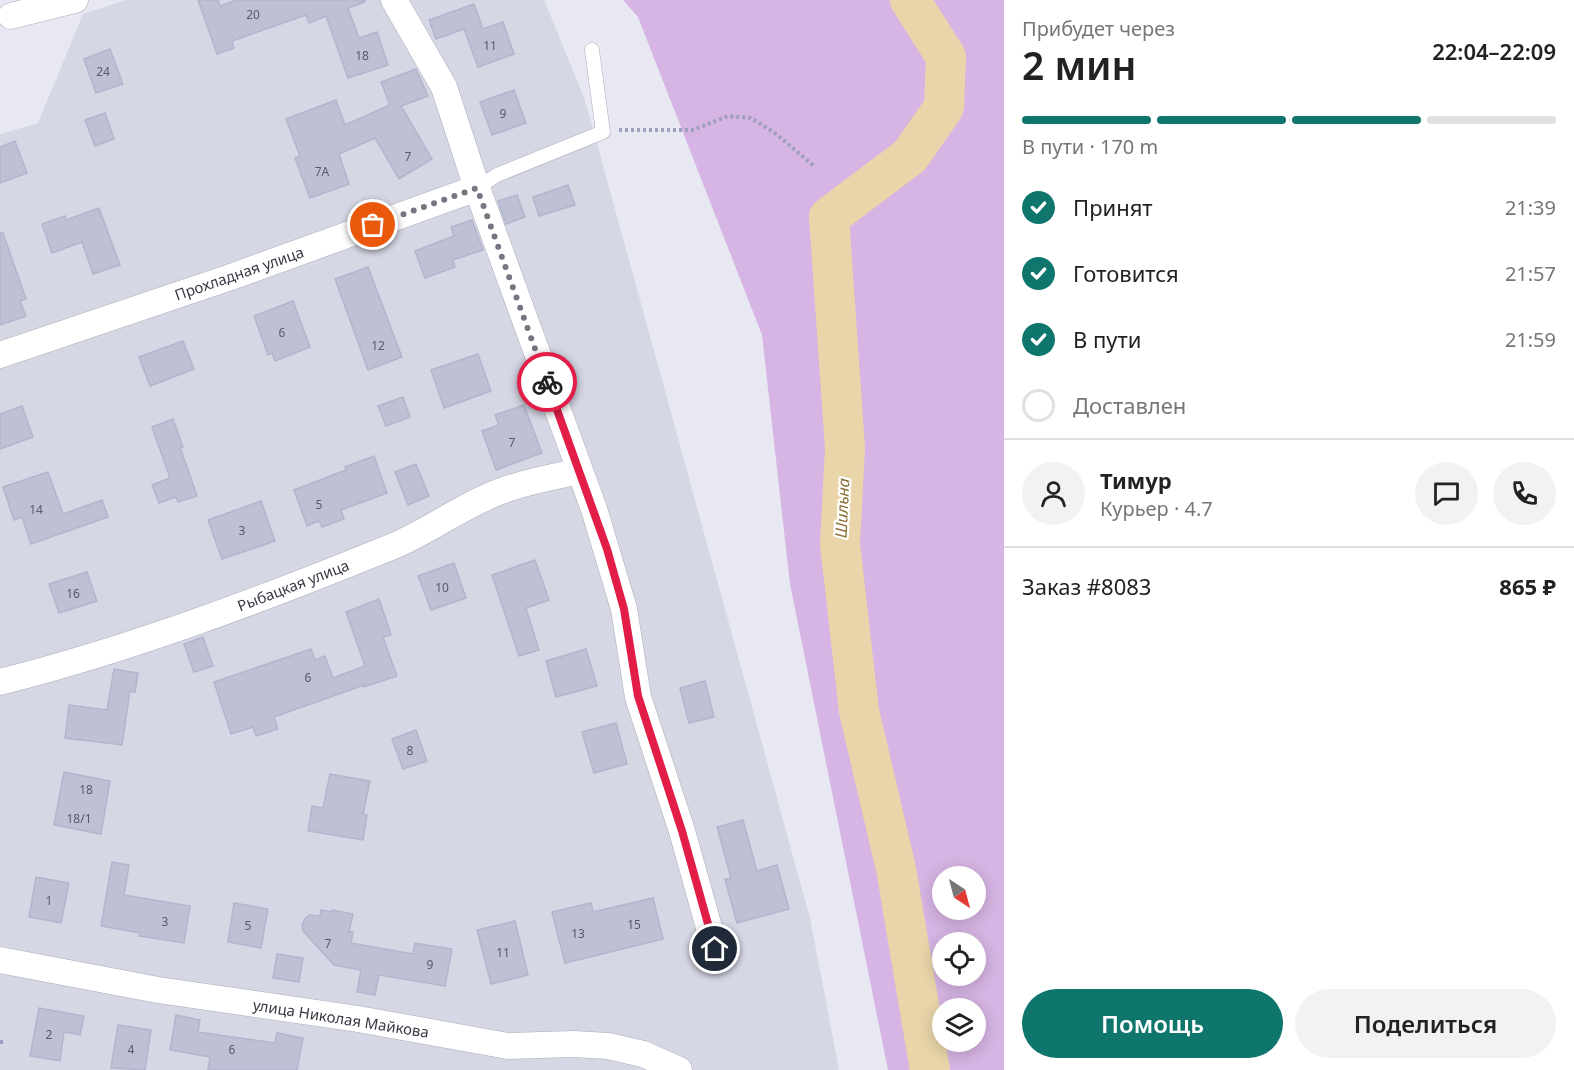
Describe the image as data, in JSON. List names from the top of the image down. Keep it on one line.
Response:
{"streets":{"street":["Прохладная улица","Рыбацкая улица","улица Николая Майкова"]},"water":["Шильна"],"house_numbers":["20","11","18","24","9","7","7А","6","12","7","5","14","3","10","16","6","8","18","18/1","1","3","15","5","13","7","11","9","2","4","6"],"north":"bottom right","page":{"heading":["2 мин","Прибудет через","22:04–22:09"],"panel":["Тимур","Курьер · 4.7","Заказ #8083","865 ₽"],"bar":"В пути · 170 m","list":[["Принят","21:39"],["Готовится","21:57"],["В пути","21:59"],"Доставлен"],"buttons":["Помощь","Поделиться"]}}
